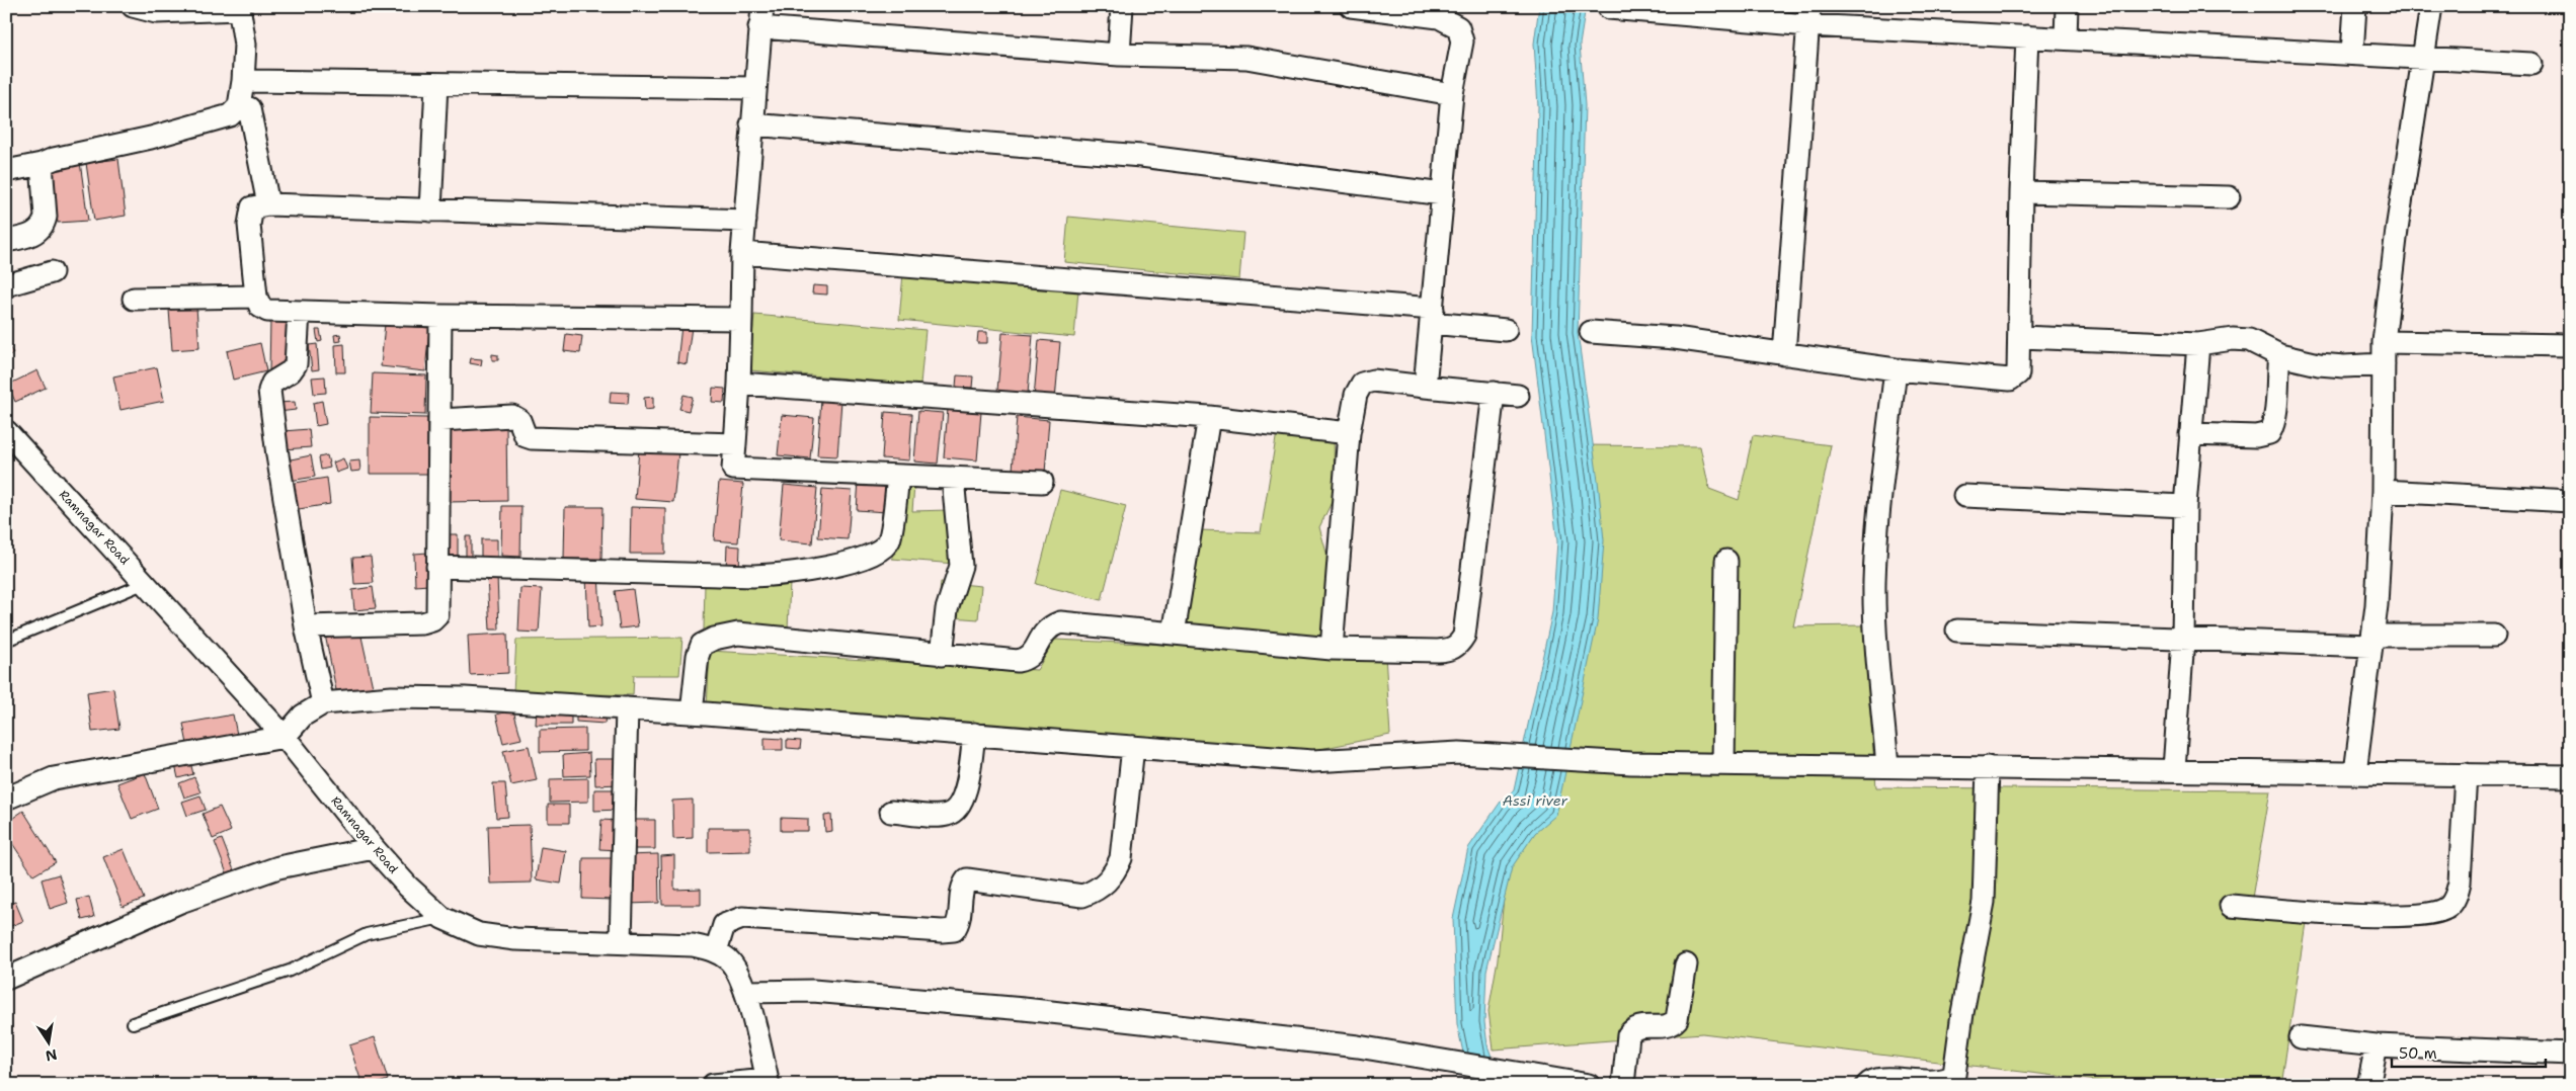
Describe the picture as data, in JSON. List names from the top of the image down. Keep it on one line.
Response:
{"streets":{"street":["Ramnagar Road"]},"water":["Assi river"],"scale_bar":"50 m","north":"bottom"}
